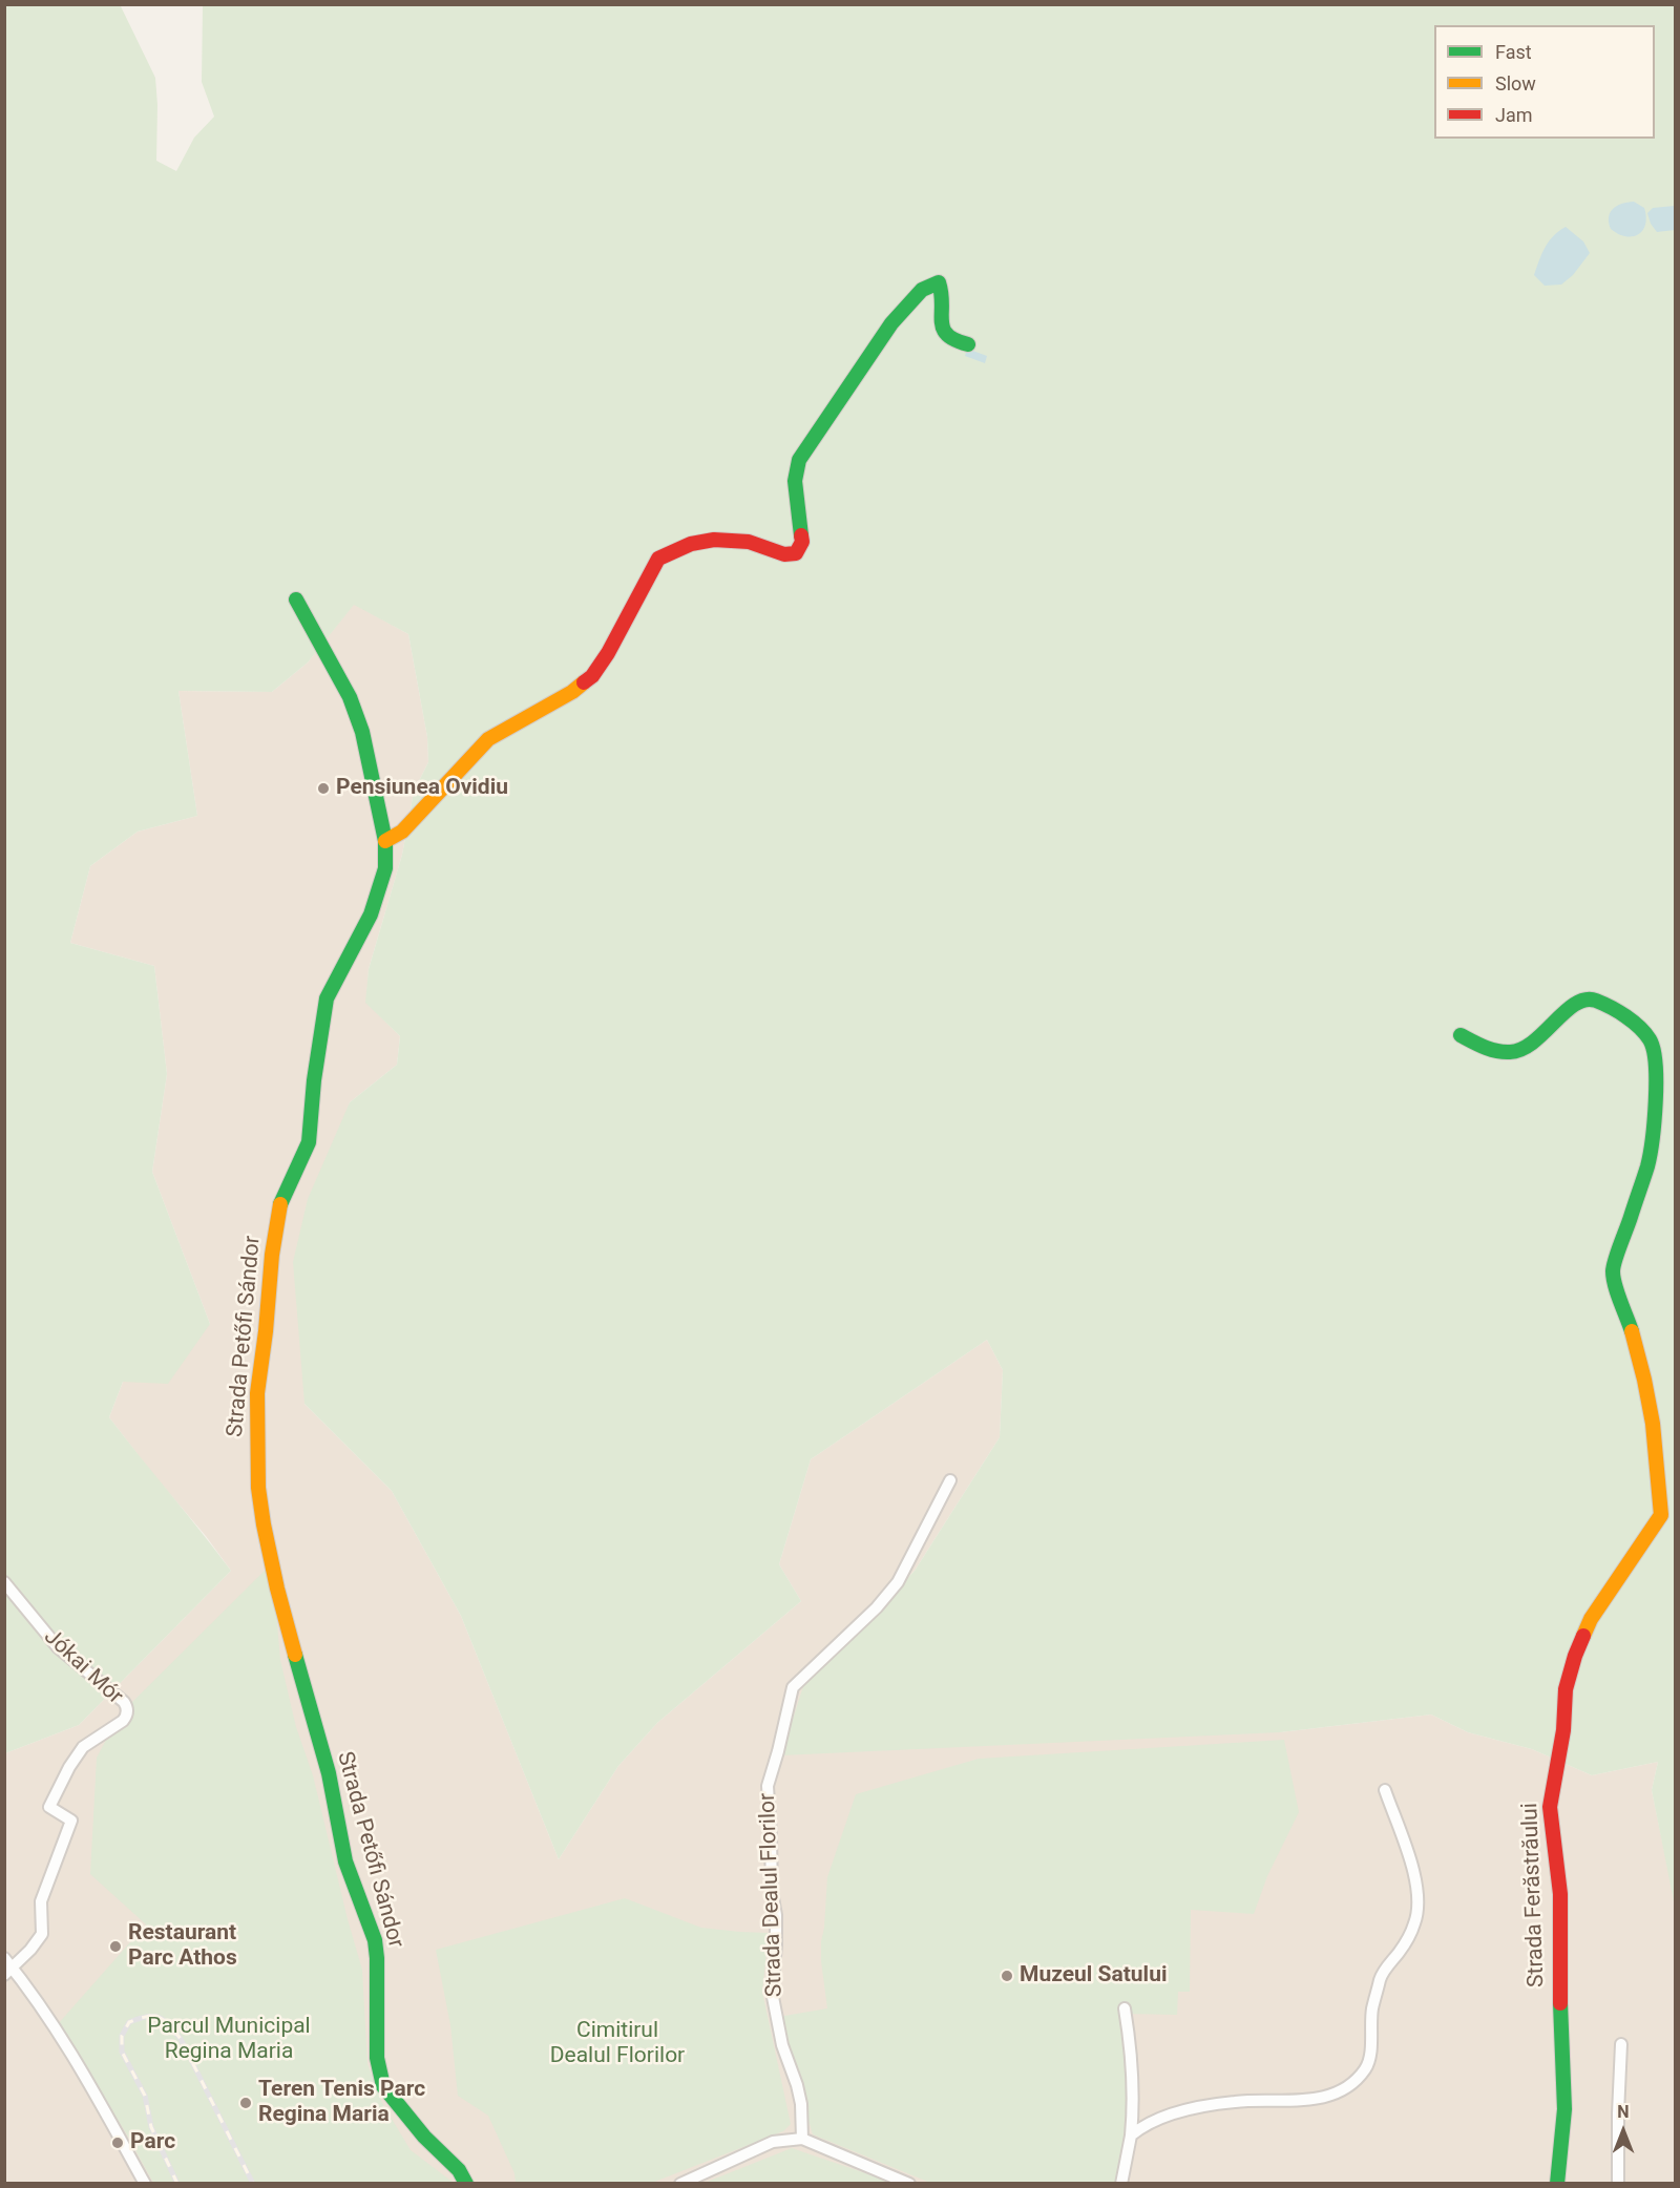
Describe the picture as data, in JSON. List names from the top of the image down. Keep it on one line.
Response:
{"streets":{"street":["Strada Petőfi Sándor","Jókai Mór","Strada Dealul Florilor","Strada Ferăstrăului"]},"parks":["Parcul Municipal Regina Maria","Cimitirul Dealul Florilor"],"places":["Pensiunea Ovidiu","Restaurant Parc Athos","Muzeul Satului","Teren Tenis Parc Regina Maria","Parc"],"legend":["Fast","Slow","Jam"],"north":"top"}
